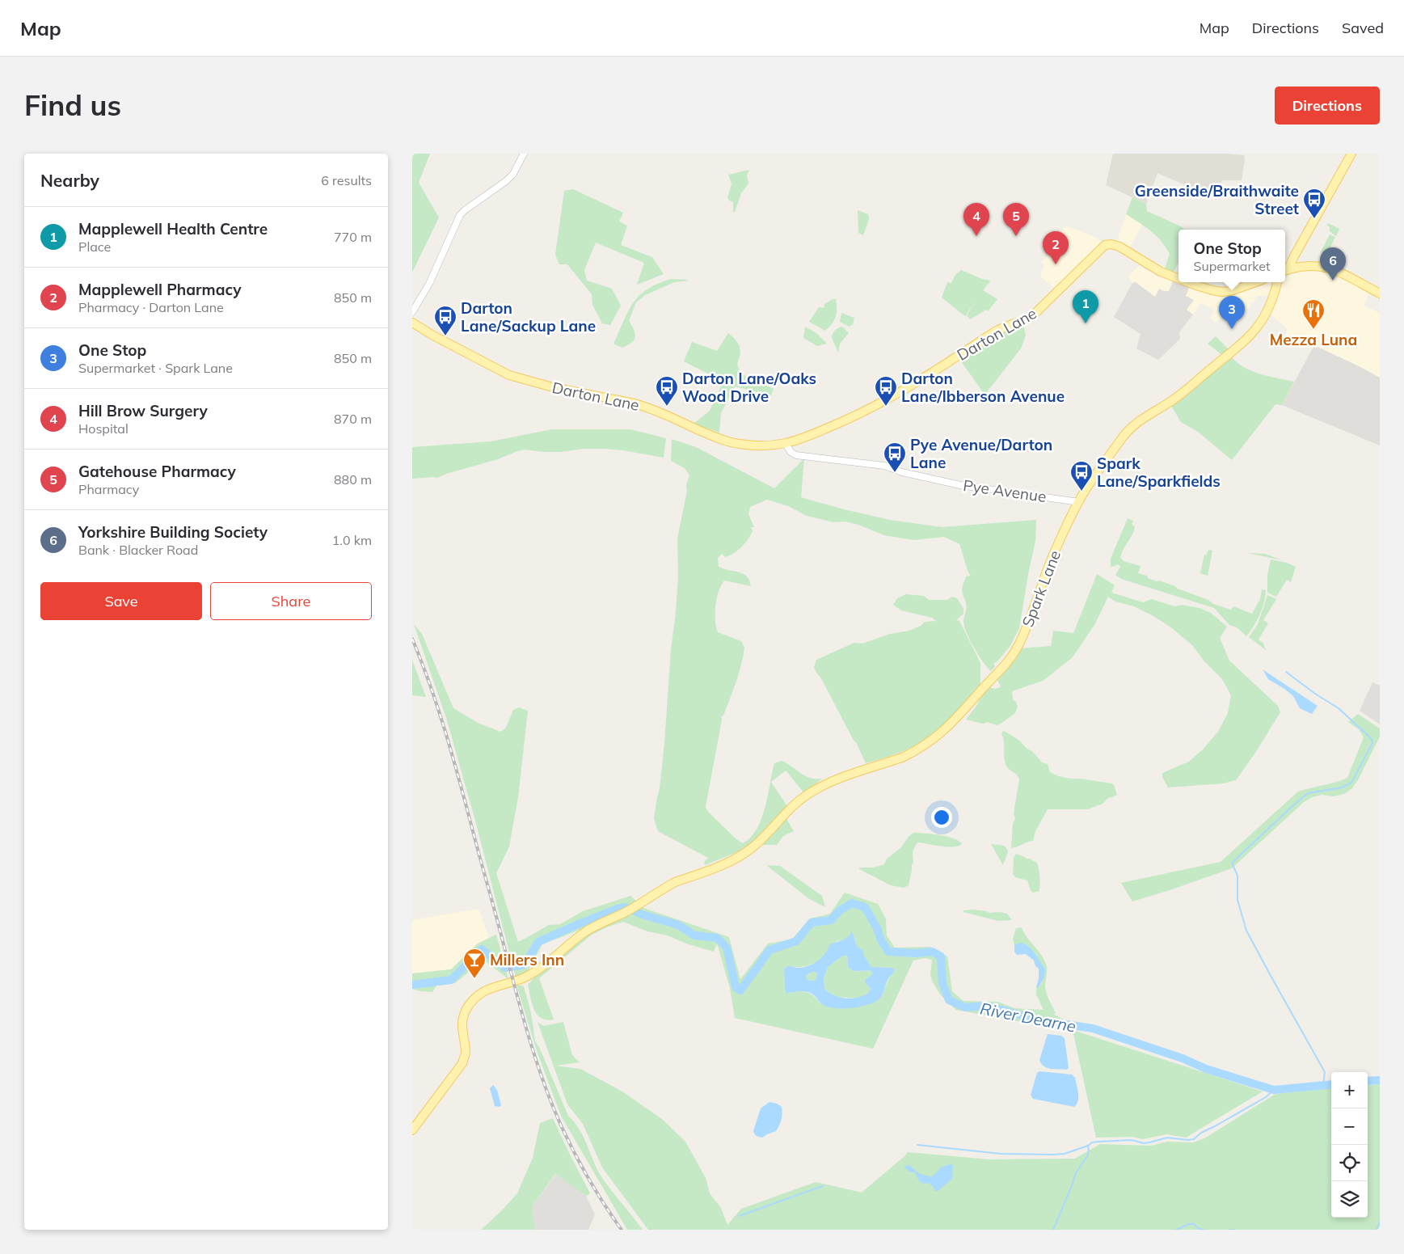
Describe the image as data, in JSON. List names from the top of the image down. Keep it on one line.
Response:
{"streets":{"main road":["Darton Lane","Spark Lane"],"street":["Pye Avenue"]},"crossings":[["Darton Lane","Pye Avenue"],["Pye Avenue","Spark Lane"]],"water":["River Dearne"],"places":{"bus stop":["Greenside/Braithwaite Street","Darton Lane/Sackup Lane","Darton Lane/Oaks Wood Drive","Darton Lane/Ibberson Avenue","Pye Avenue/Darton Lane","Spark Lane/Sparkfields"],"restaurant":["Mezza Luna"],"bar":["Millers Inn"]},"page":{"header":"Map","nav":["Map","Directions","Saved"],"buttons":["Directions",["Save","Share"]],"title":"Find us","heading":["Nearby","6 results"],"pins":["4","5","2","6","1","3"],"list":[{"mark":"1","name":"Mapplewell Health Centre","note":"Place","value":"770 m"},{"mark":"2","name":"Mapplewell Pharmacy","note":"Pharmacy · Darton Lane","value":"850 m"},{"mark":"3","name":"One Stop","note":"Supermarket · Spark Lane","value":"850 m"},{"mark":"4","name":"Hill Brow Surgery","note":"Hospital","value":"870 m"},{"mark":"5","name":"Gatehouse Pharmacy","note":"Pharmacy","value":"880 m"},{"mark":"6","name":"Yorkshire Building Society","note":"Bank · Blacker Road","value":"1.0 km"}],"popup":["One Stop","Supermarket"],"map_buttons":["+","−"]}}
